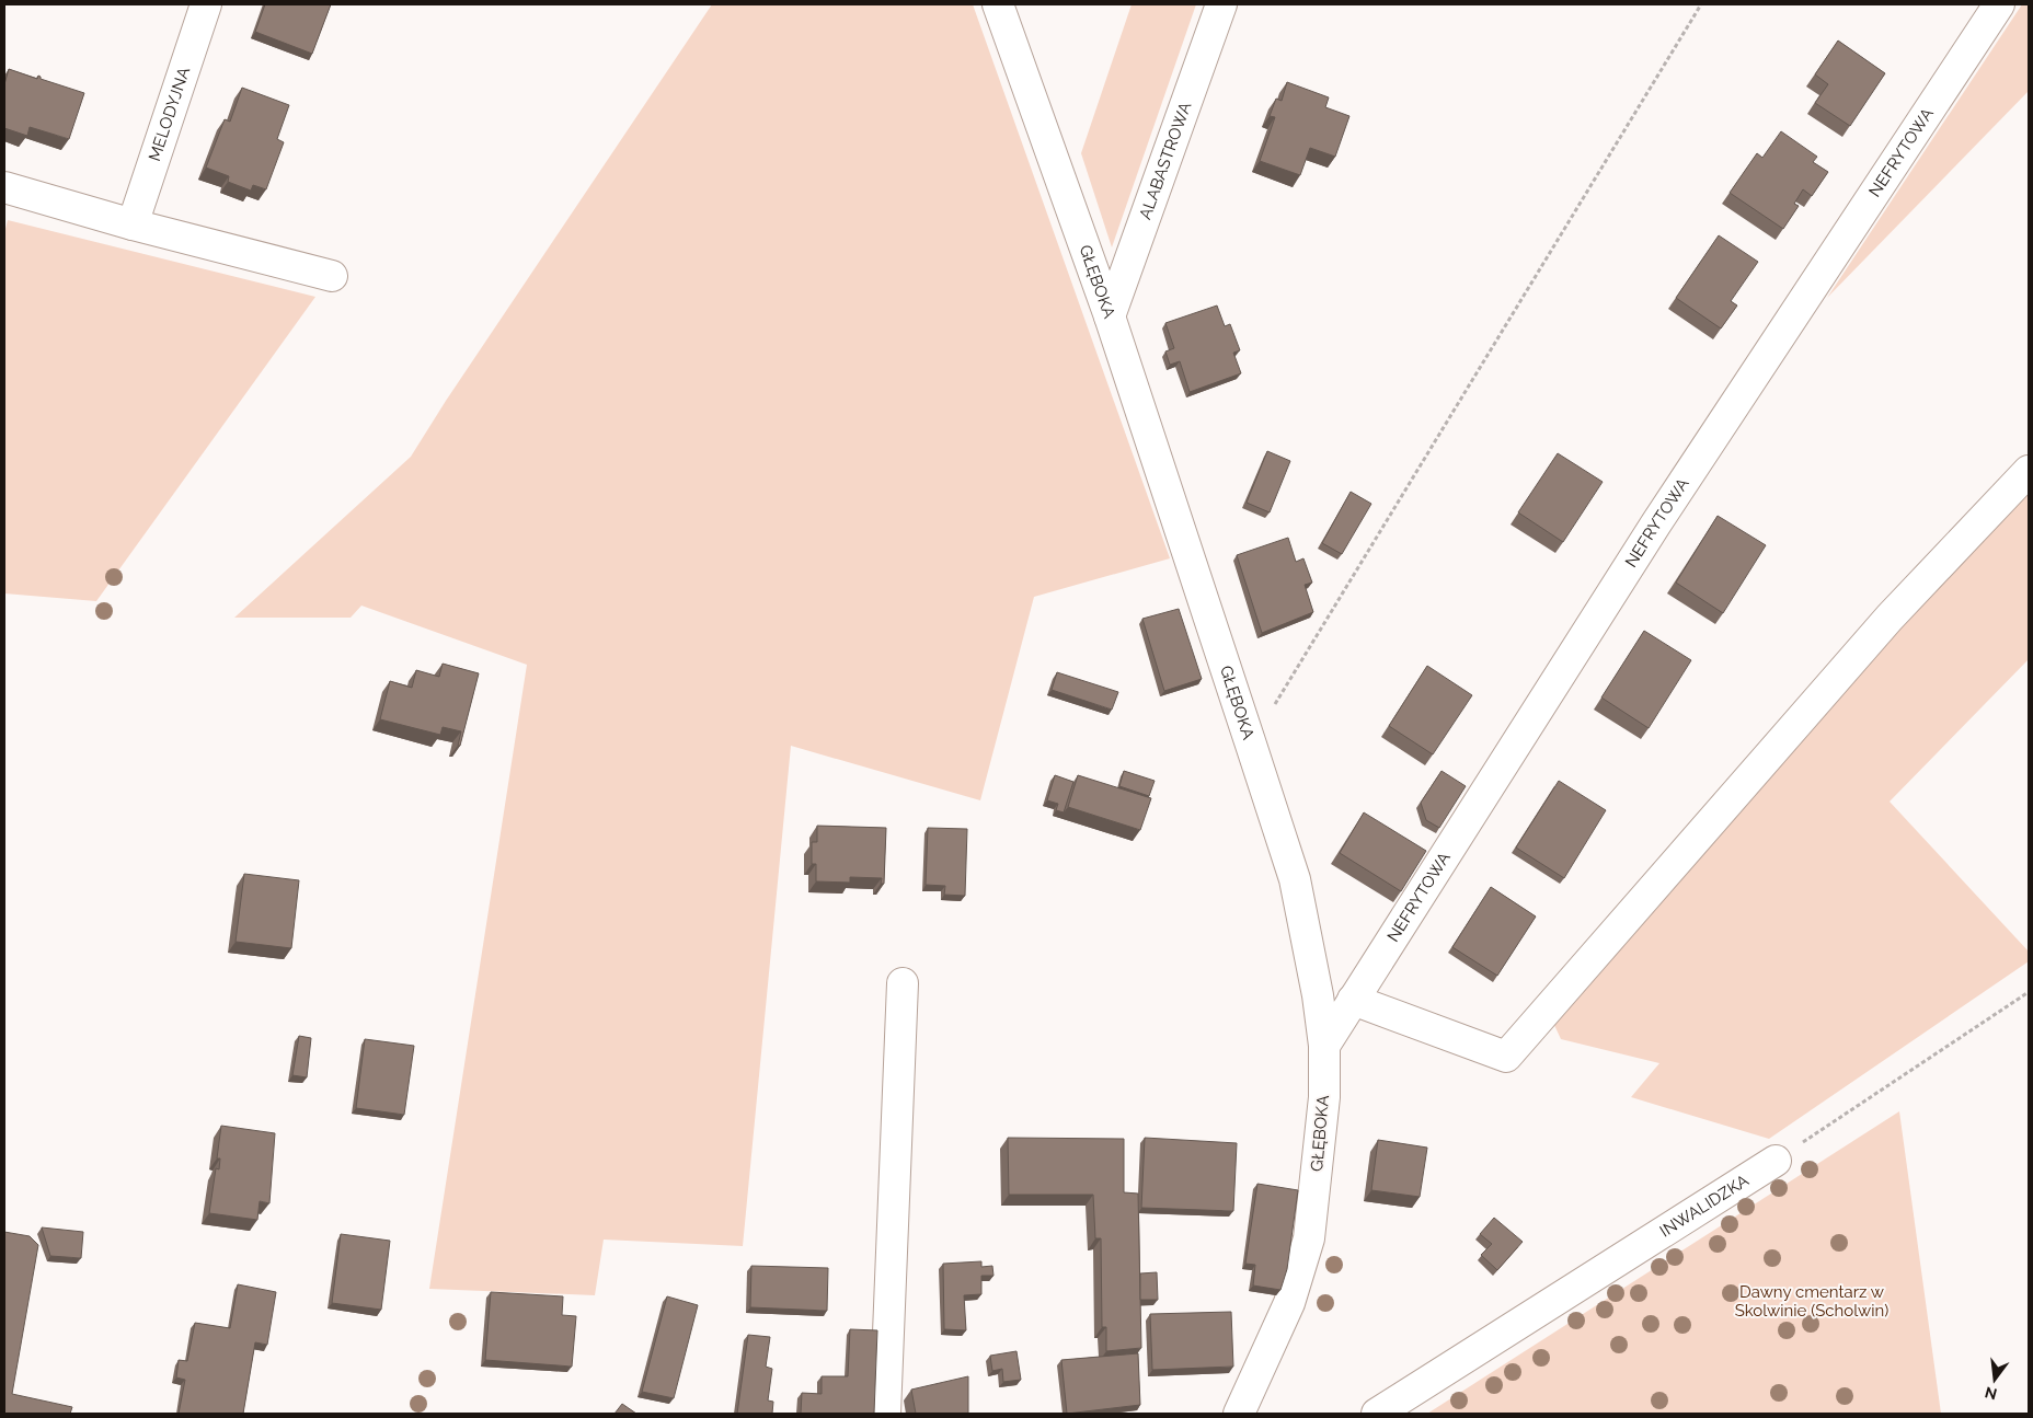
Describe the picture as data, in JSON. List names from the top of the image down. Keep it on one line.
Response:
{"streets":{"street":["MELODYJNA","NEFRYTOWA","ALABASTROWA","GŁĘBOKA","INWALIDZKA"]},"crossings":[["NEFRYTOWA","GŁĘBOKA"],["ALABASTROWA","GŁĘBOKA"]],"parks":["Dawny cmentarz w Skolwinie (Scholwin)"],"north":"bottom"}
